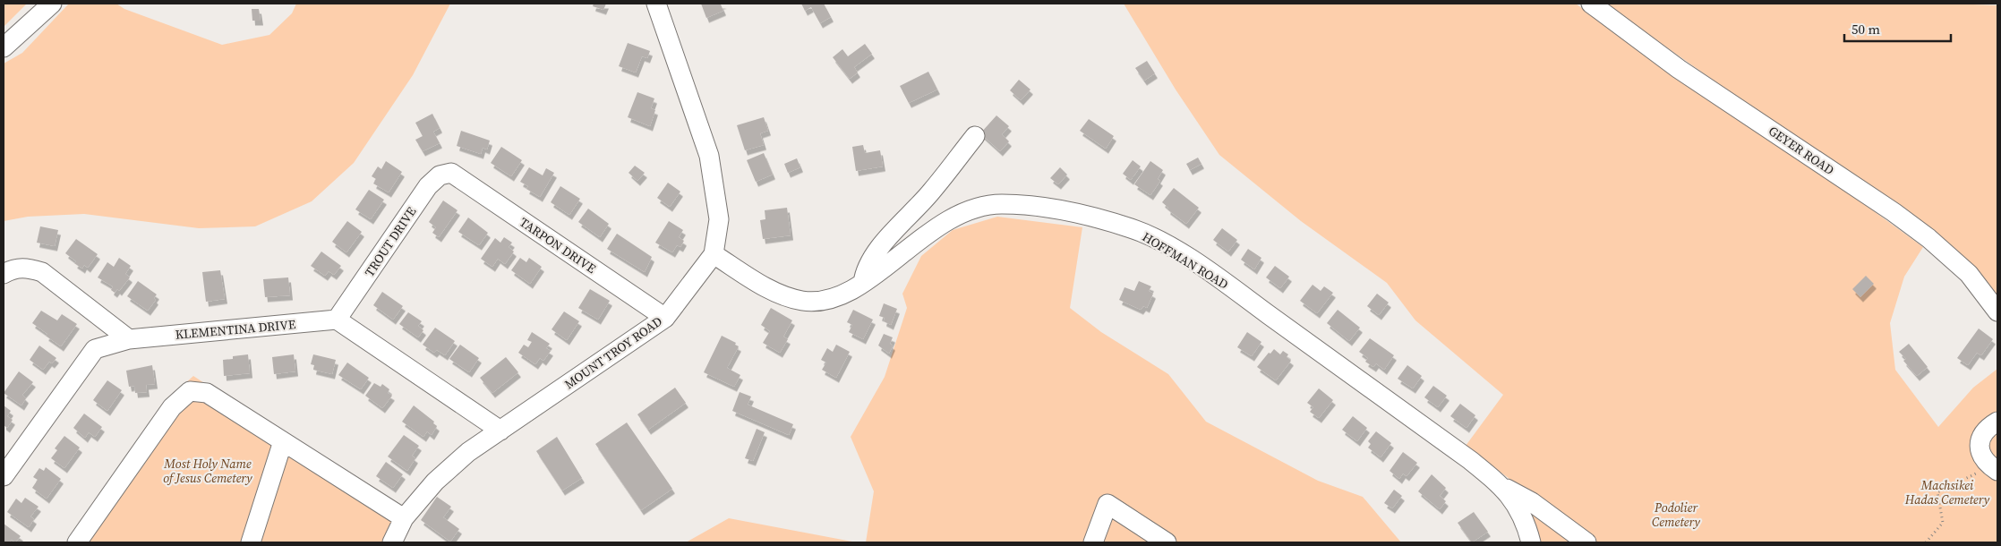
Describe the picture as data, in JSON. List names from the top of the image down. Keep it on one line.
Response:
{"streets":{"street":["GEYER ROAD","TROUT DRIVE","TARPON DRIVE","HOFFMAN ROAD","KLEMENTINA DRIVE","MOUNT TROY ROAD"]},"crossings":[["TROUT DRIVE","TARPON DRIVE"],["TROUT DRIVE","KLEMENTINA DRIVE"],["TARPON DRIVE","MOUNT TROY ROAD"],["HOFFMAN ROAD","MOUNT TROY ROAD"]],"parks":["Most Holy Name of Jesus Cemetery","Machsikei Hadas Cemetery","Podolier Cemetery"],"scale_bar":"50 m"}
